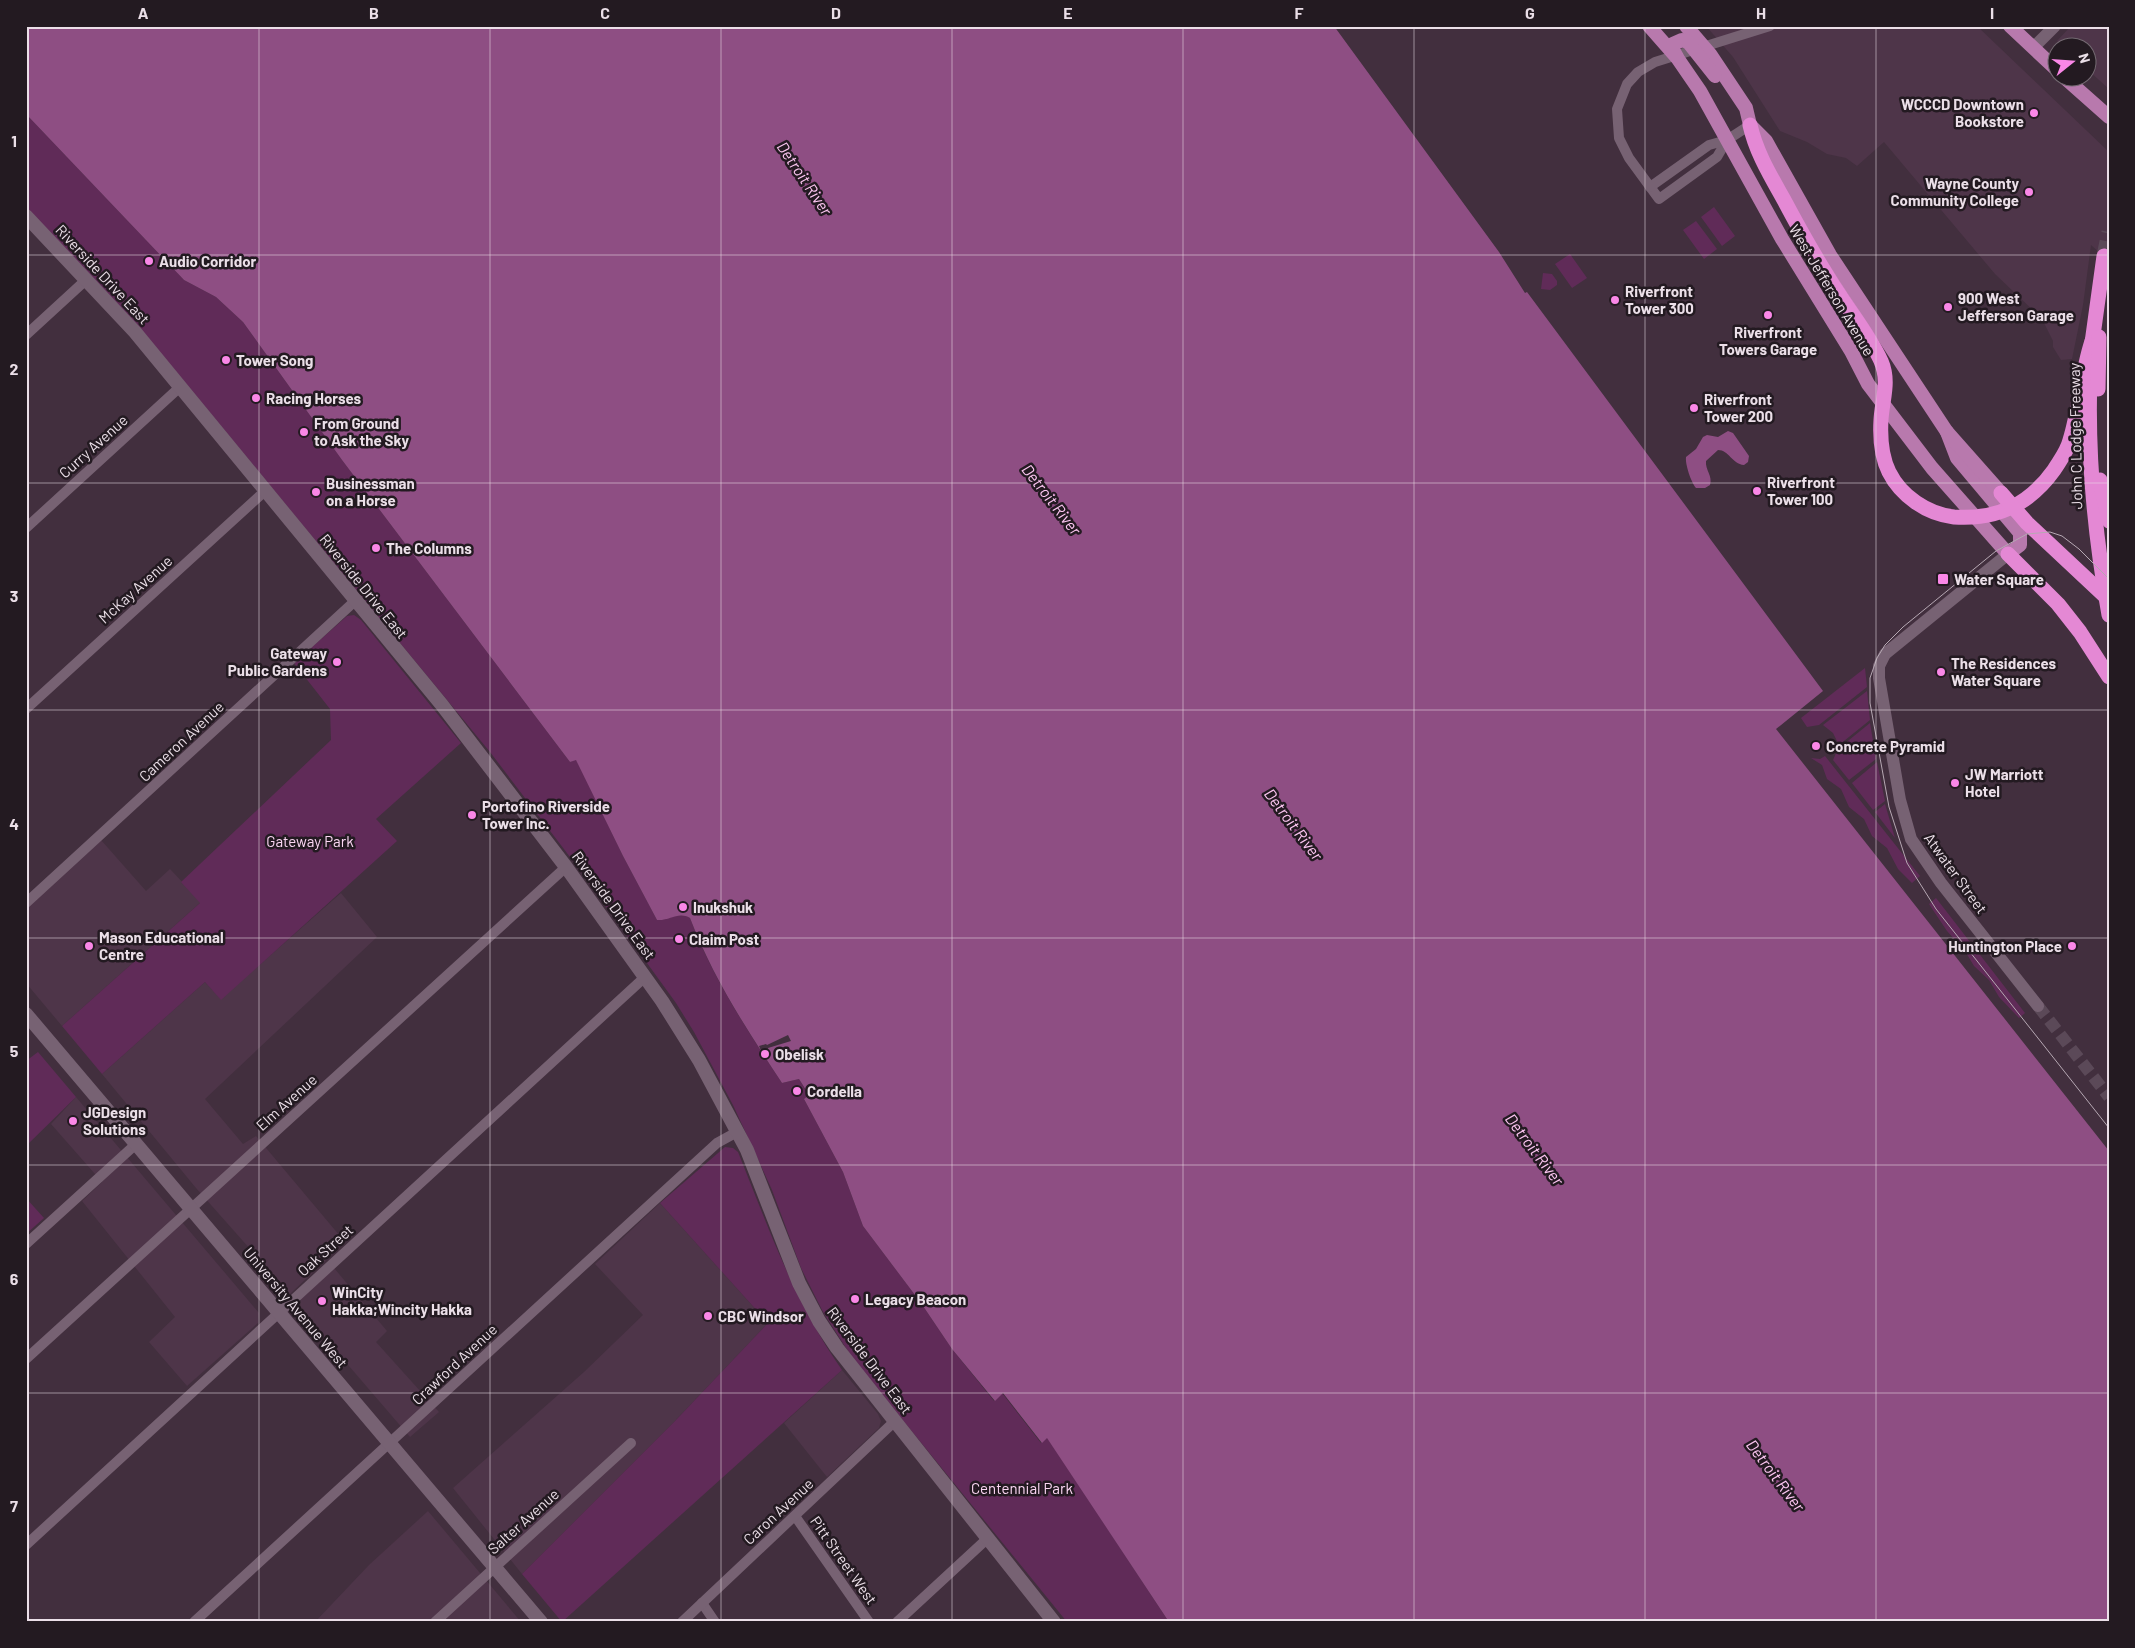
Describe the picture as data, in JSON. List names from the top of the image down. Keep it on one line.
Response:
{"streets":{"highway":["John C Lodge Freeway"],"main road":["Riverside Drive East","West Jefferson Avenue","University Avenue West"],"street":["Curry Avenue","McKay Avenue","Cameron Avenue","Atwater Street","Elm Avenue","Oak Street","Crawford Avenue","Caron Avenue","Salter Avenue","Pitt Street West"]},"crossings":[["Riverside Drive East","Curry Avenue"],["Riverside Drive East","McKay Avenue"],["Riverside Drive East","Cameron Avenue"],["Riverside Drive East","Elm Avenue"],["Riverside Drive East","Oak Street"],["Riverside Drive East","Crawford Avenue"],["Riverside Drive East","Caron Avenue"],["West Jefferson Avenue","Atwater Street"],["Elm Avenue","University Avenue West"],["Oak Street","University Avenue West"],["University Avenue West","Crawford Avenue"],["University Avenue West","Salter Avenue"],["Caron Avenue","Pitt Street West"]],"water":["Detroit River"],"parks":["Gateway Park","Centennial Park"],"places":{"other":["WCCCD Downtown Bookstore","Wayne County Community College","Audio Corridor","Riverfront Tower 300","900 West Jefferson Garage","Riverfront Towers Garage","Tower Song","Racing Horses","Riverfront Tower 200","From Ground to Ask the Sky","Riverfront Tower 100","Businessman on a Horse","The Columns","Gateway Public Gardens","The Residences Water Square","Concrete Pyramid","JW Marriott Hotel","Portofino Riverside Tower Inc.","Inukshuk","Claim Post","Mason Educational Centre","Huntington Place","Obelisk","Cordella","JGDesign Solutions","Legacy Beacon","WinCity Hakka;Wincity Hakka","CBC Windsor"],"transit":["Water Square"]},"north":"right","grid":{"columns":["A","B","C","D","E","F","G","H","I"],"rows":["1","2","3","4","5","6","7"]}}
